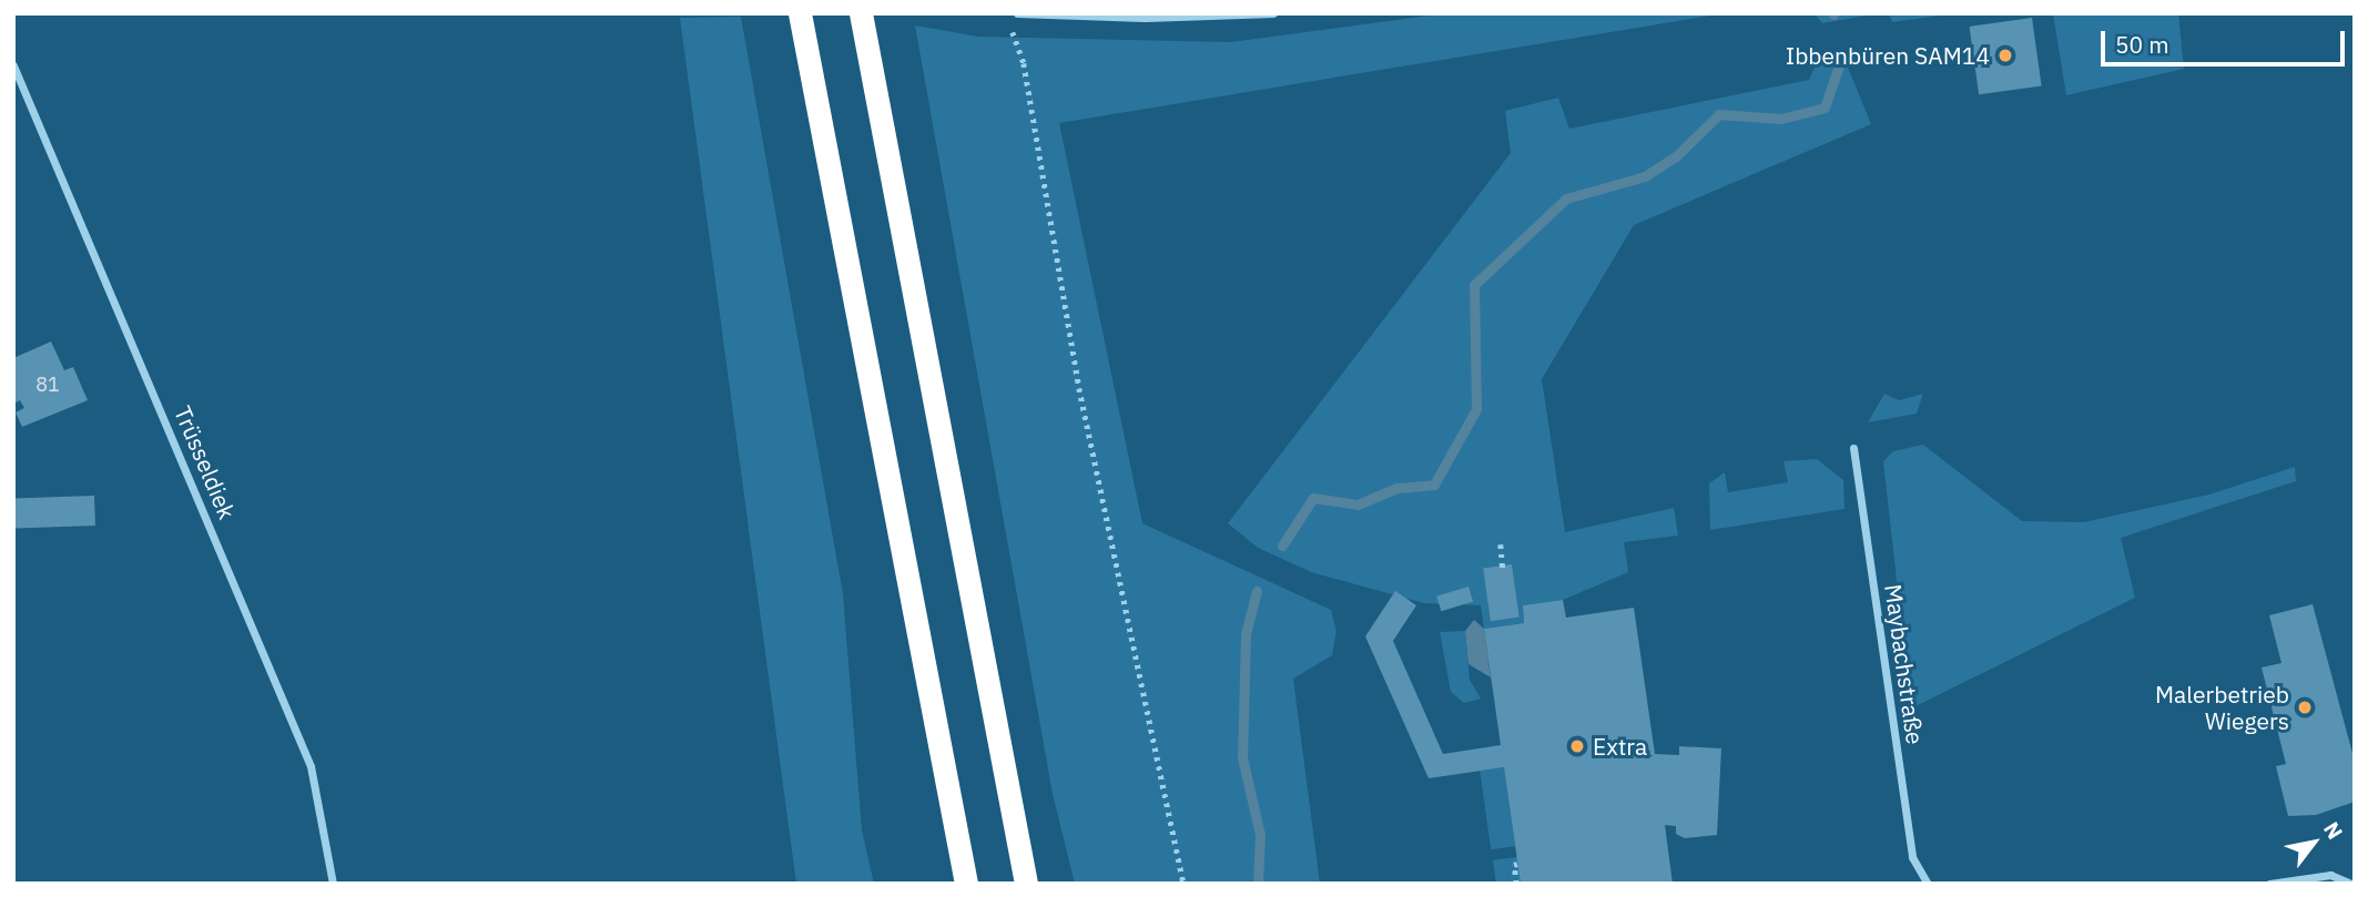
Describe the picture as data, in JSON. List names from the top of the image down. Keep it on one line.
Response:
{"streets":{"street":["Trüsseldiek","Maybachstraße"]},"places":["Ibbenbüren SAM14","Malerbetrieb Wiegers","Extra"],"house_numbers":["81"],"scale_bar":"50 m","north":"top right"}
